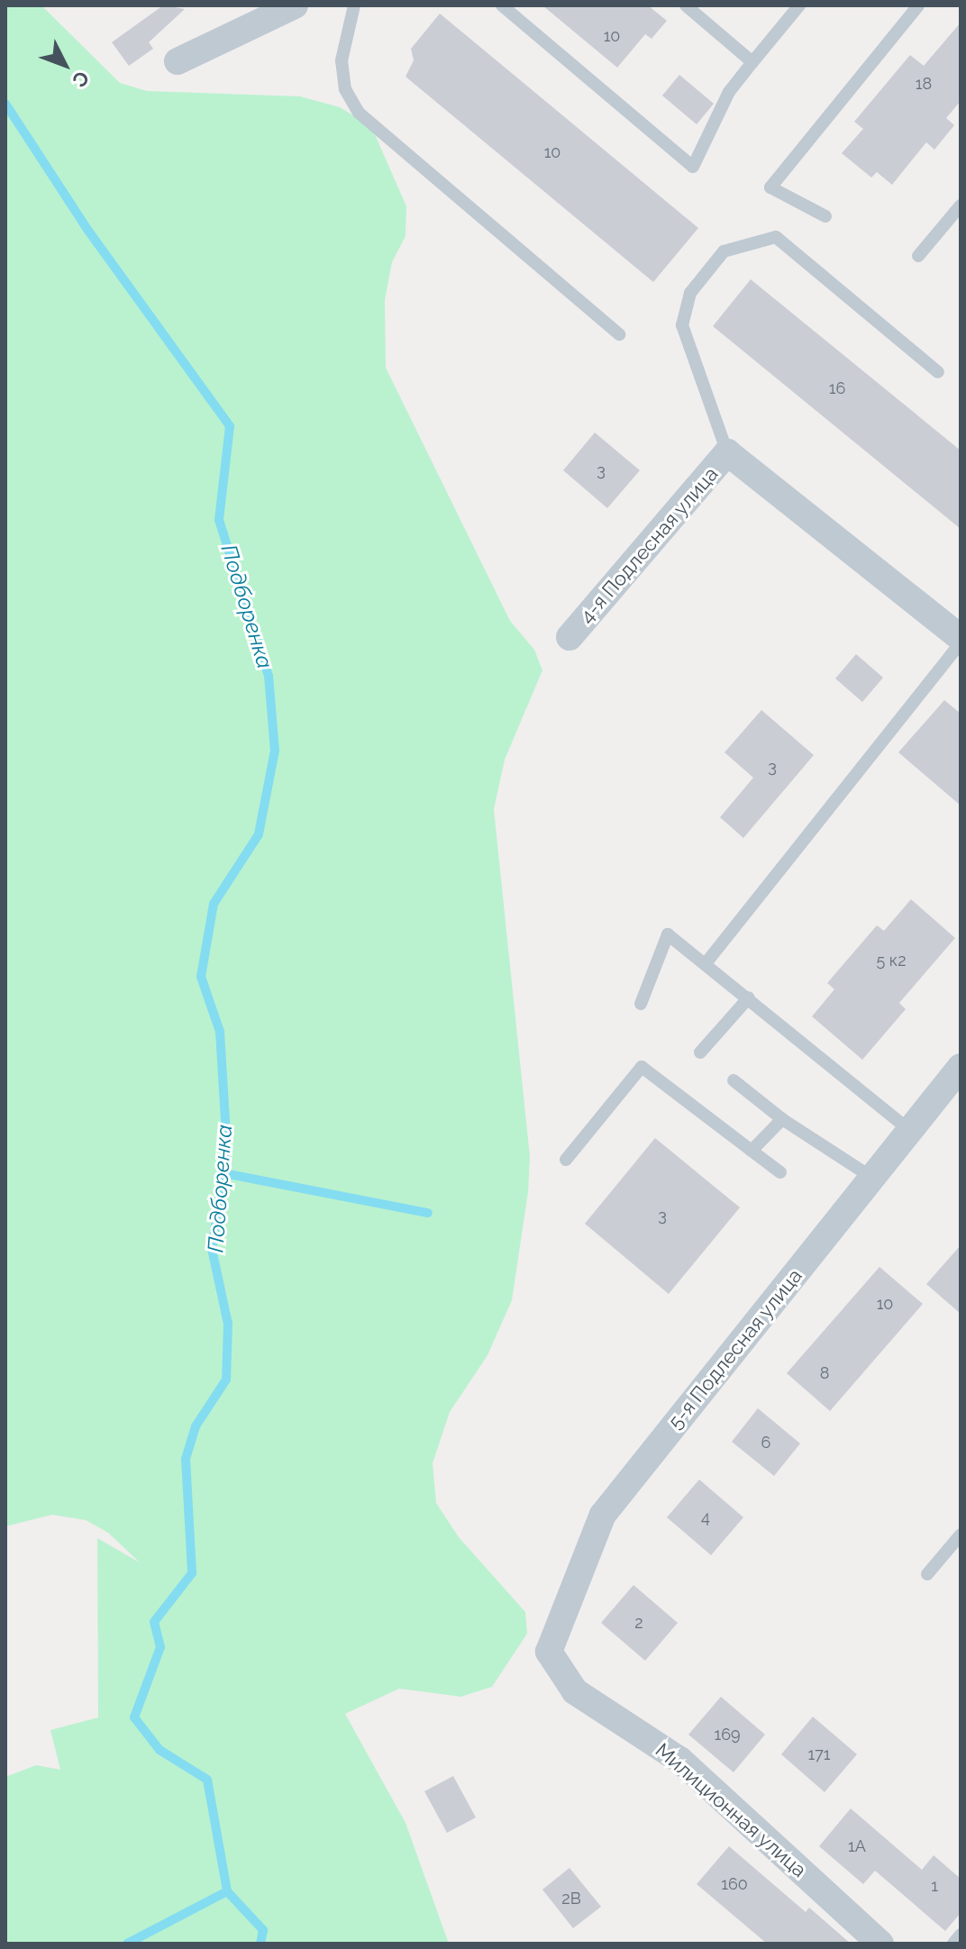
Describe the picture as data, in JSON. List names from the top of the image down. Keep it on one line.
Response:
{"streets":{"street":["4-я Подлесная улица","5-я Подлесная улица","Милиционная улица"]},"crossings":[["5-я Подлесная улица","Милиционная улица"]],"water":["Подборенка"],"house_numbers":["10","18","10","16","3","3","5 к2","3","10","8","6","4","2","169","171","1А","160","1","2В"],"north":"bottom right"}
